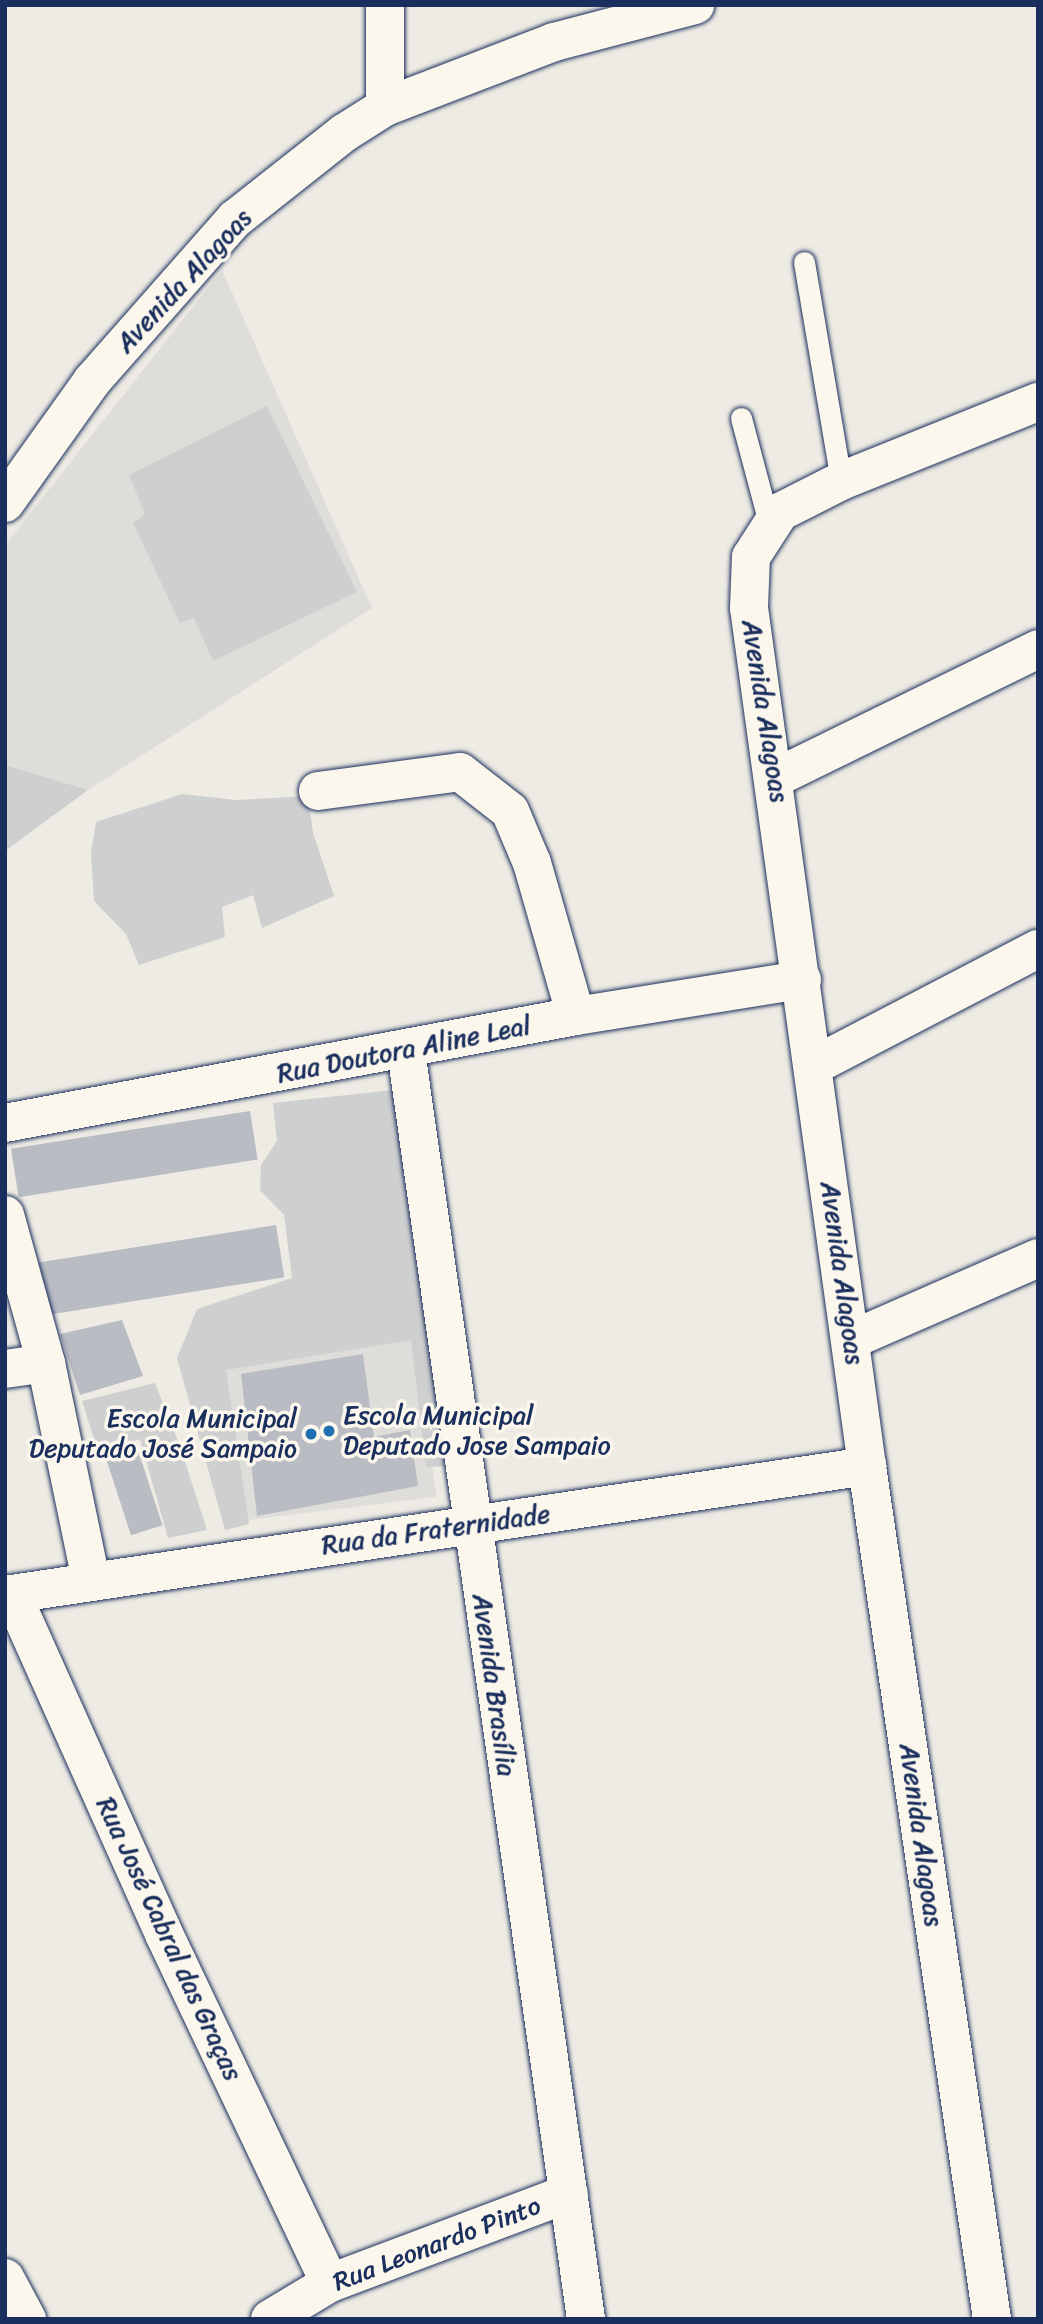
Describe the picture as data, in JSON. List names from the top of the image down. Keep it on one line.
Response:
{"streets":{"street":["Avenida Alagoas","Rua Doutora Aline Leal","Rua da Fraternidade","Avenida Brasília","Rua José Cabral das Graças","Rua Leonardo Pinto"]},"crossings":[["Avenida Alagoas","Rua Doutora Aline Leal"],["Avenida Alagoas","Rua da Fraternidade"],["Rua Doutora Aline Leal","Avenida Brasília"],["Rua da Fraternidade","Avenida Brasília"],["Rua da Fraternidade","Rua José Cabral das Graças"],["Avenida Brasília","Rua Leonardo Pinto"],["Rua José Cabral das Graças","Rua Leonardo Pinto"]],"places":["Escola Municipal Deputado Jose Sampaio","Escola Municipal Deputado José Sampaio"]}
